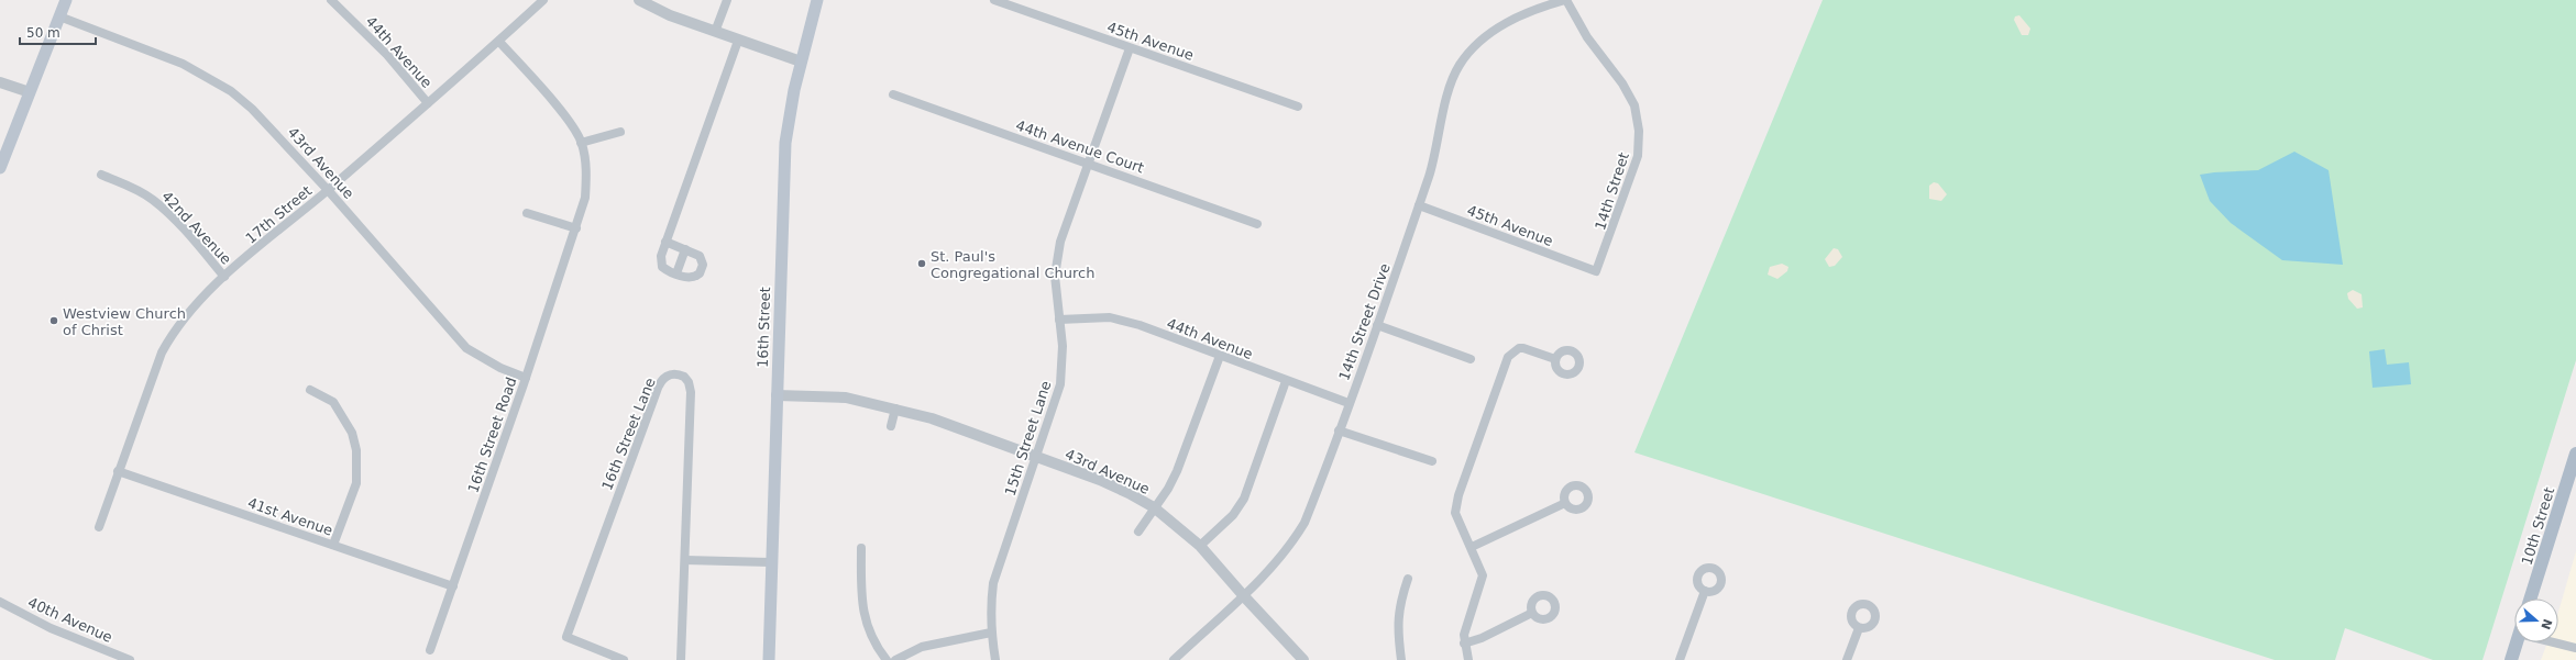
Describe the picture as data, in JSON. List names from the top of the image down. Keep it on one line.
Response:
{"streets":{"main road":["16th Street","10th Street"],"street":["45th Avenue","44th Avenue","44th Avenue Court","43rd Avenue","14th Street","17th Street","42nd Avenue","14th Street Drive","16th Street Lane","16th Street Road","15th Street Lane","41st Avenue","40th Avenue"]},"crossings":[["45th Avenue","14th Street"],["45th Avenue","14th Street Drive"],["45th Avenue","15th Street Lane"],["44th Avenue","17th Street"],["44th Avenue","14th Street Drive"],["44th Avenue","15th Street Lane"],["44th Avenue Court","15th Street Lane"],["43rd Avenue","17th Street"],["43rd Avenue","14th Street Drive"],["43rd Avenue","16th Street"],["43rd Avenue","16th Street Road"],["43rd Avenue","15th Street Lane"],["14th Street","14th Street Drive"],["17th Street","42nd Avenue"],["17th Street","16th Street Road"],["17th Street","41st Avenue"],["16th Street Road","41st Avenue"]],"places":["St. Paul's Congregational Church","Westview Church of Christ"],"scale_bar":"50 m","north":"right"}
